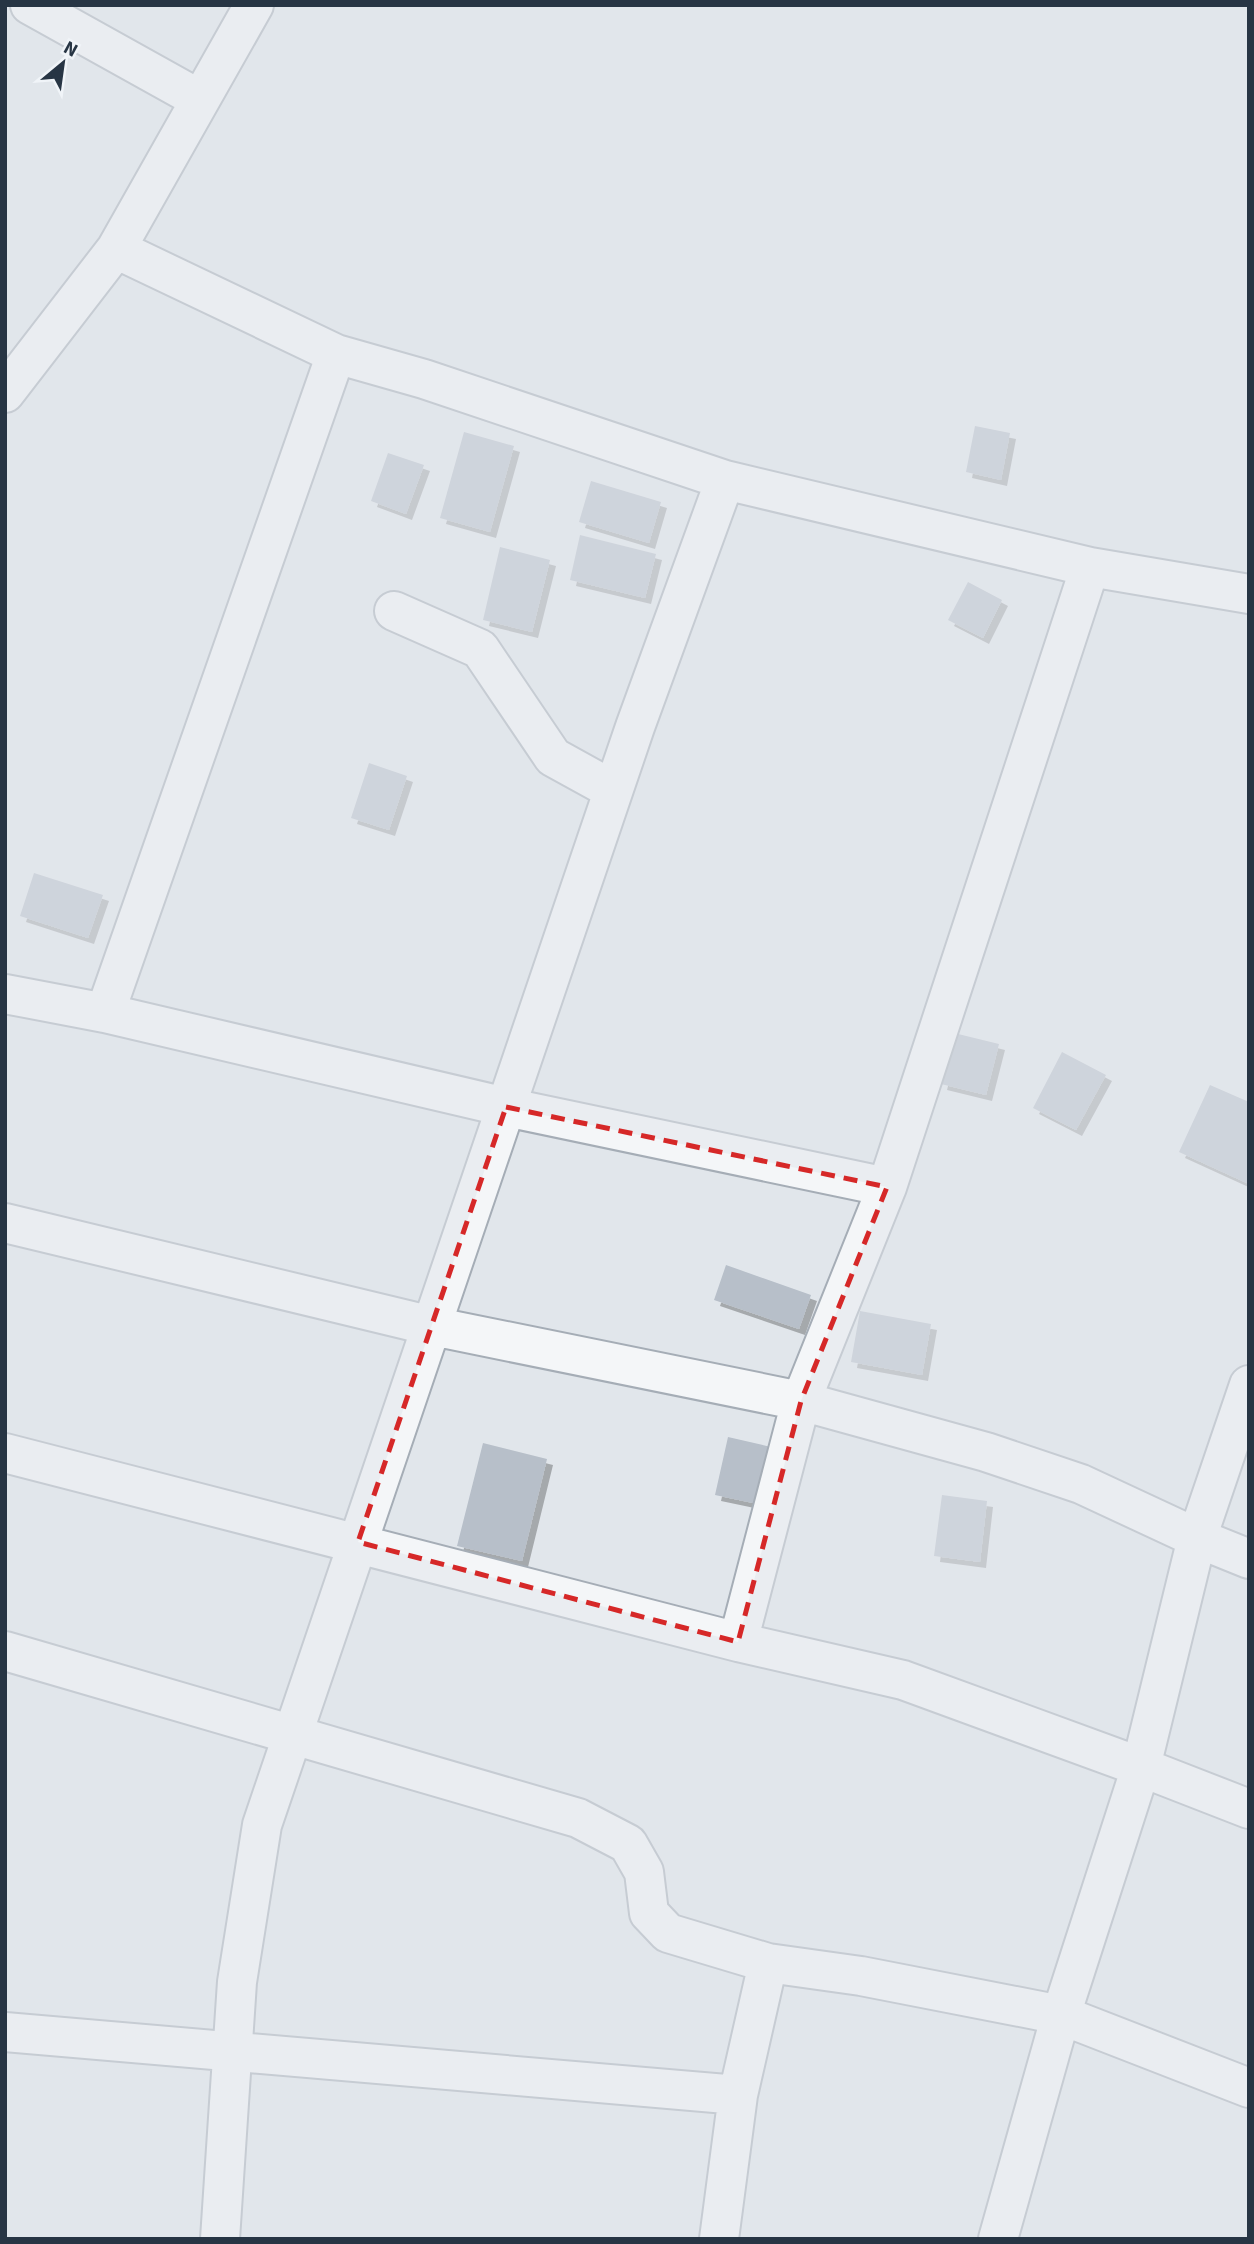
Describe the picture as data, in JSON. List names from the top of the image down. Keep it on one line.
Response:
{"north":"top right"}
